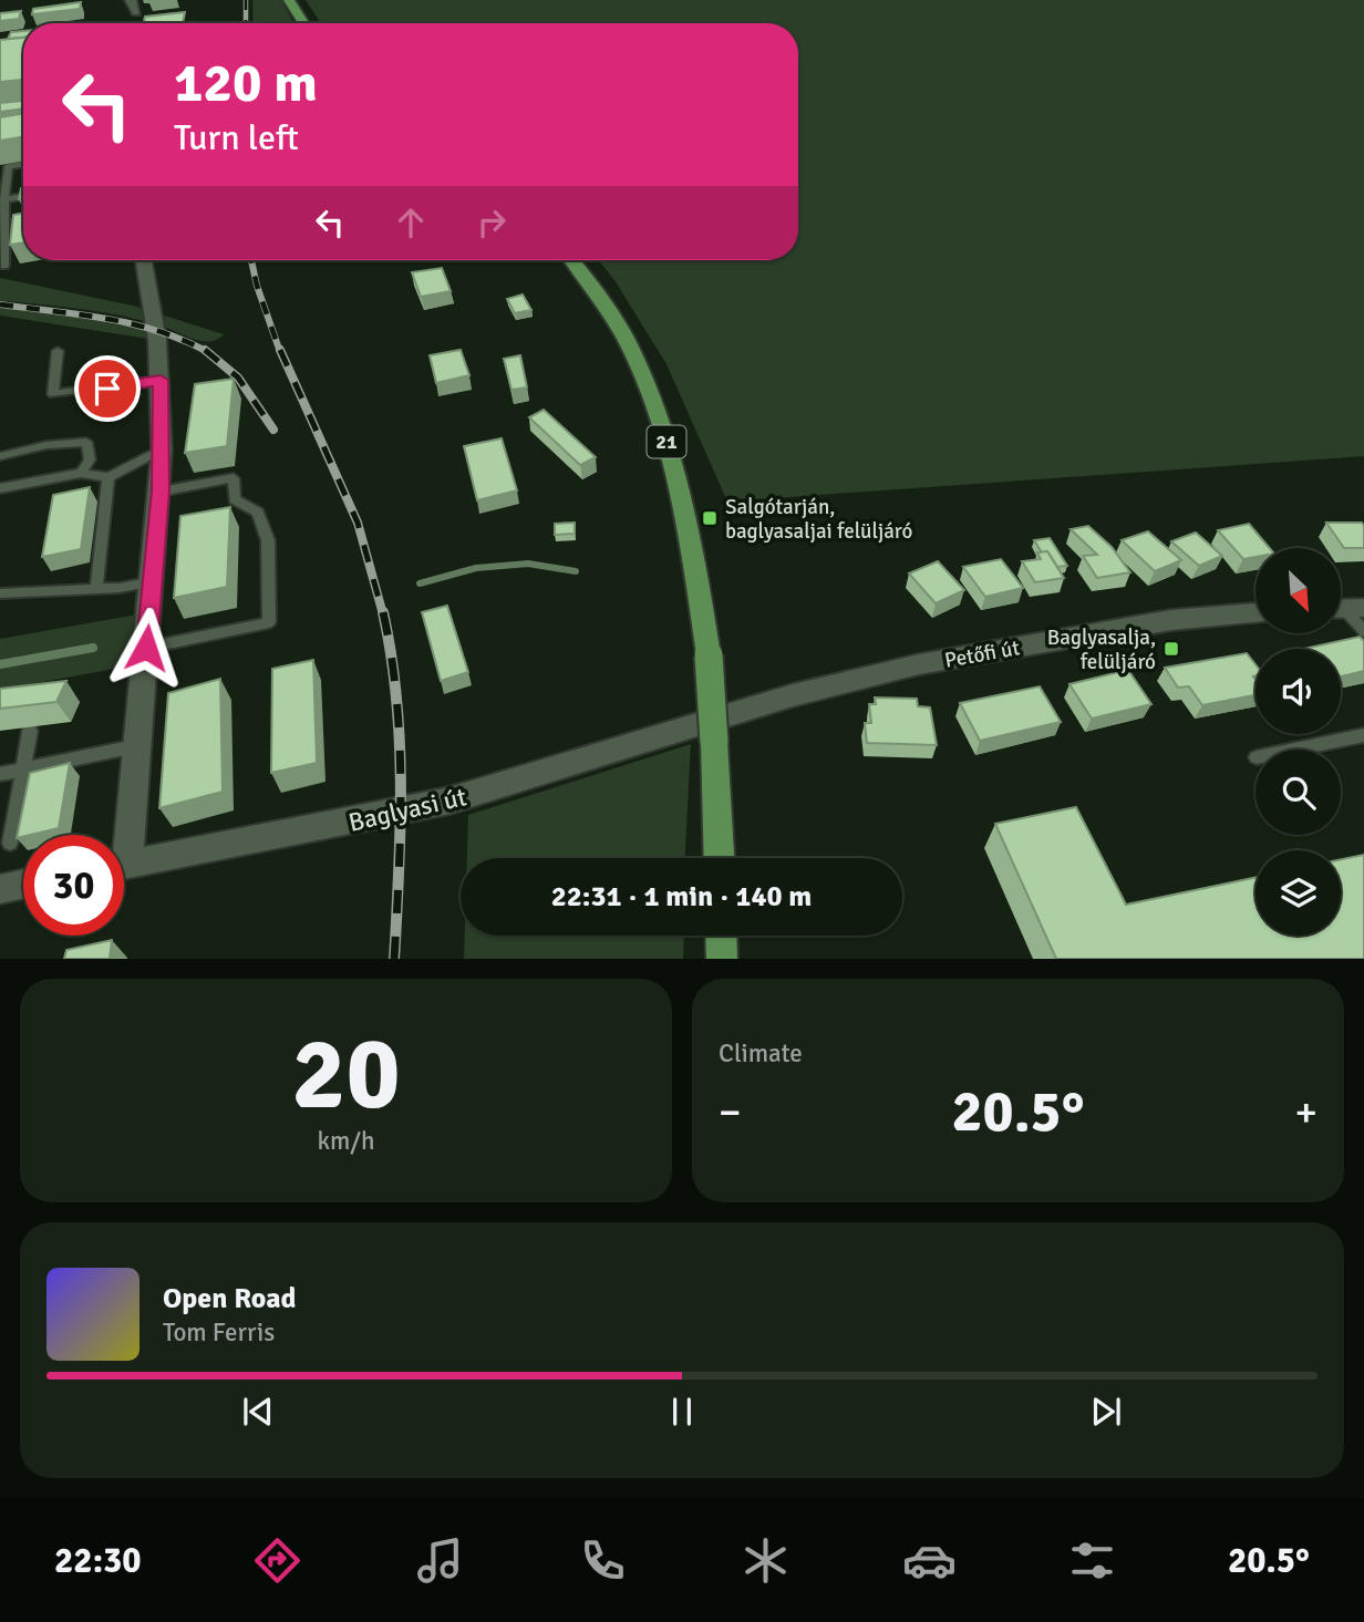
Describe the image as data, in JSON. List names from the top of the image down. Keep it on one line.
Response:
{"streets":{"main road":["21"],"street":["Petőfi út","Baglyasi út"]},"crossings":[["21","Petőfi út"],["21","Baglyasi út"],["Petőfi út","Baglyasi út"]],"places":{"transit":["Salgótarján, baglyasaljai felüljáró","Baglyasalja, felüljáró"]},"north":"bottom right","page":{"turn":["120 m","Turn left"],"limit":"30","trip":"22:31 · 1 min · 140 m","tile":[["20","km/h"],"Climate"],"heat":["−","20.5°","+"],"song":["Open Road","Tom Ferris"],"tabs":["22:30","20.5°"]}}
